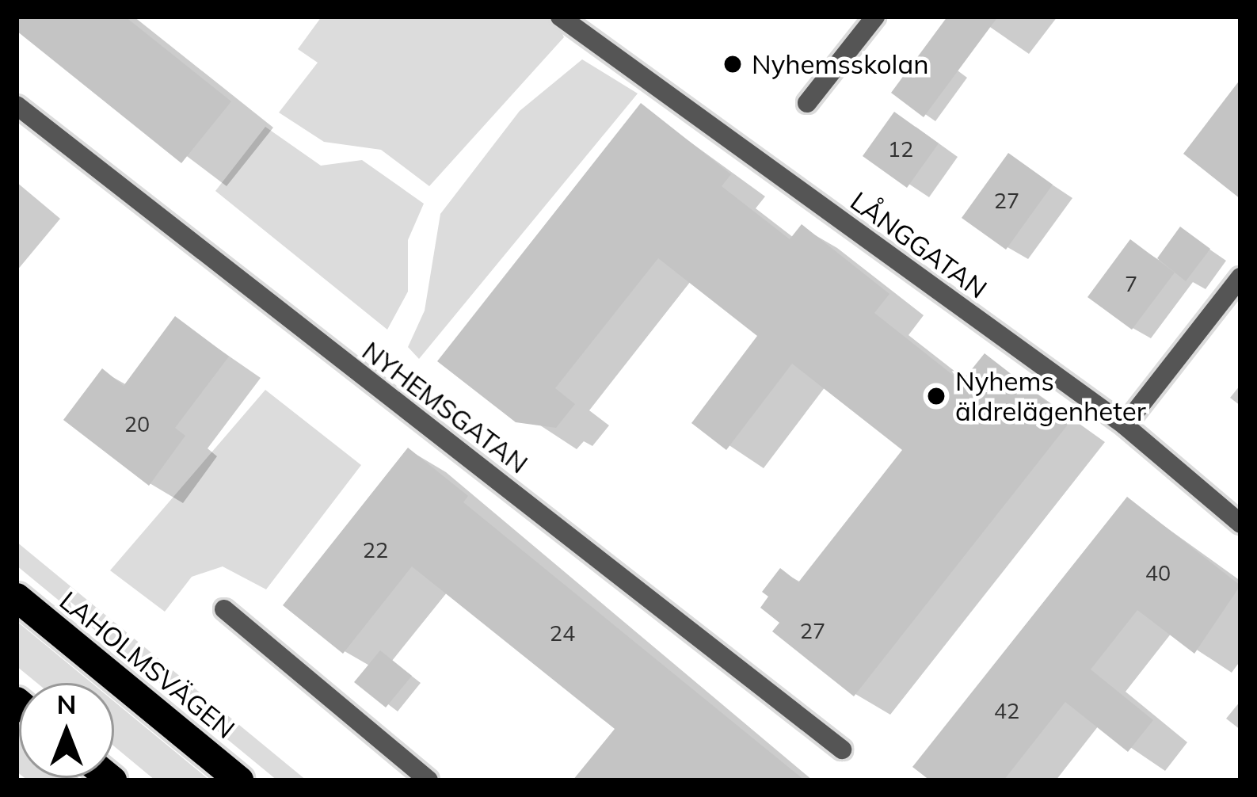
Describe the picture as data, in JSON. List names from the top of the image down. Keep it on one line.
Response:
{"streets":{"highway":["LAHOLMSVÄGEN"],"street":["LÅNGGATAN","NYHEMSGATAN"]},"places":["Nyhemsskolan","Nyhems äldrelägenheter"],"house_numbers":["12","27","7","20","22","40","27","24","42"],"north":"top"}
